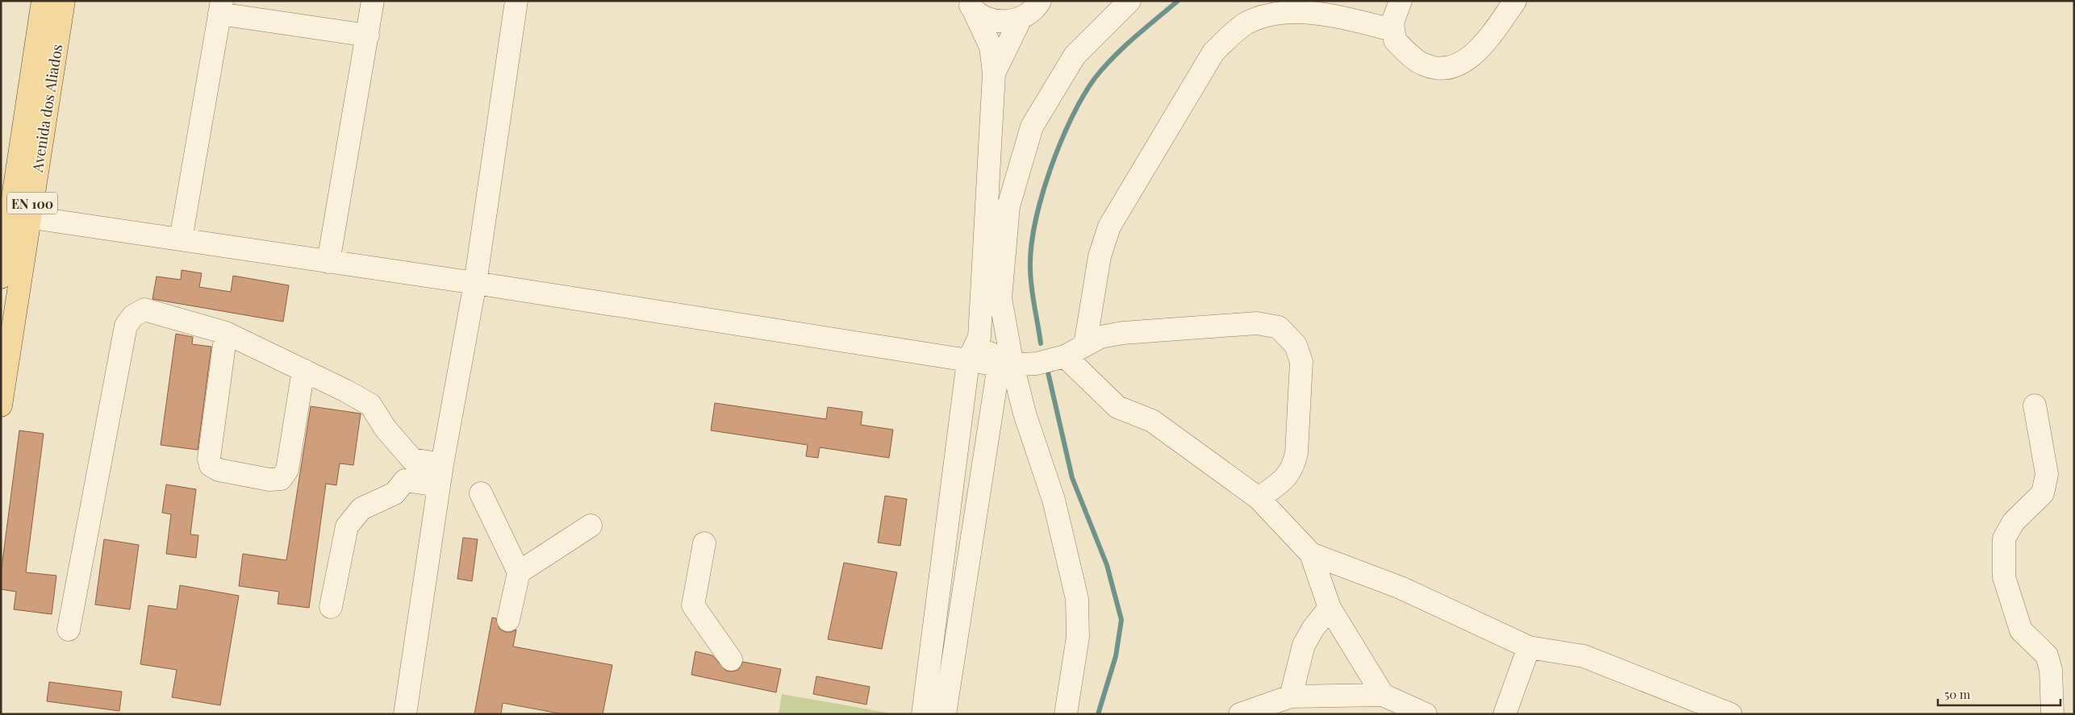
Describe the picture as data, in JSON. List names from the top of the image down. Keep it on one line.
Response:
{"streets":{"main road":["Avenida dos Aliados","EN 100"]},"scale_bar":"50 m"}
